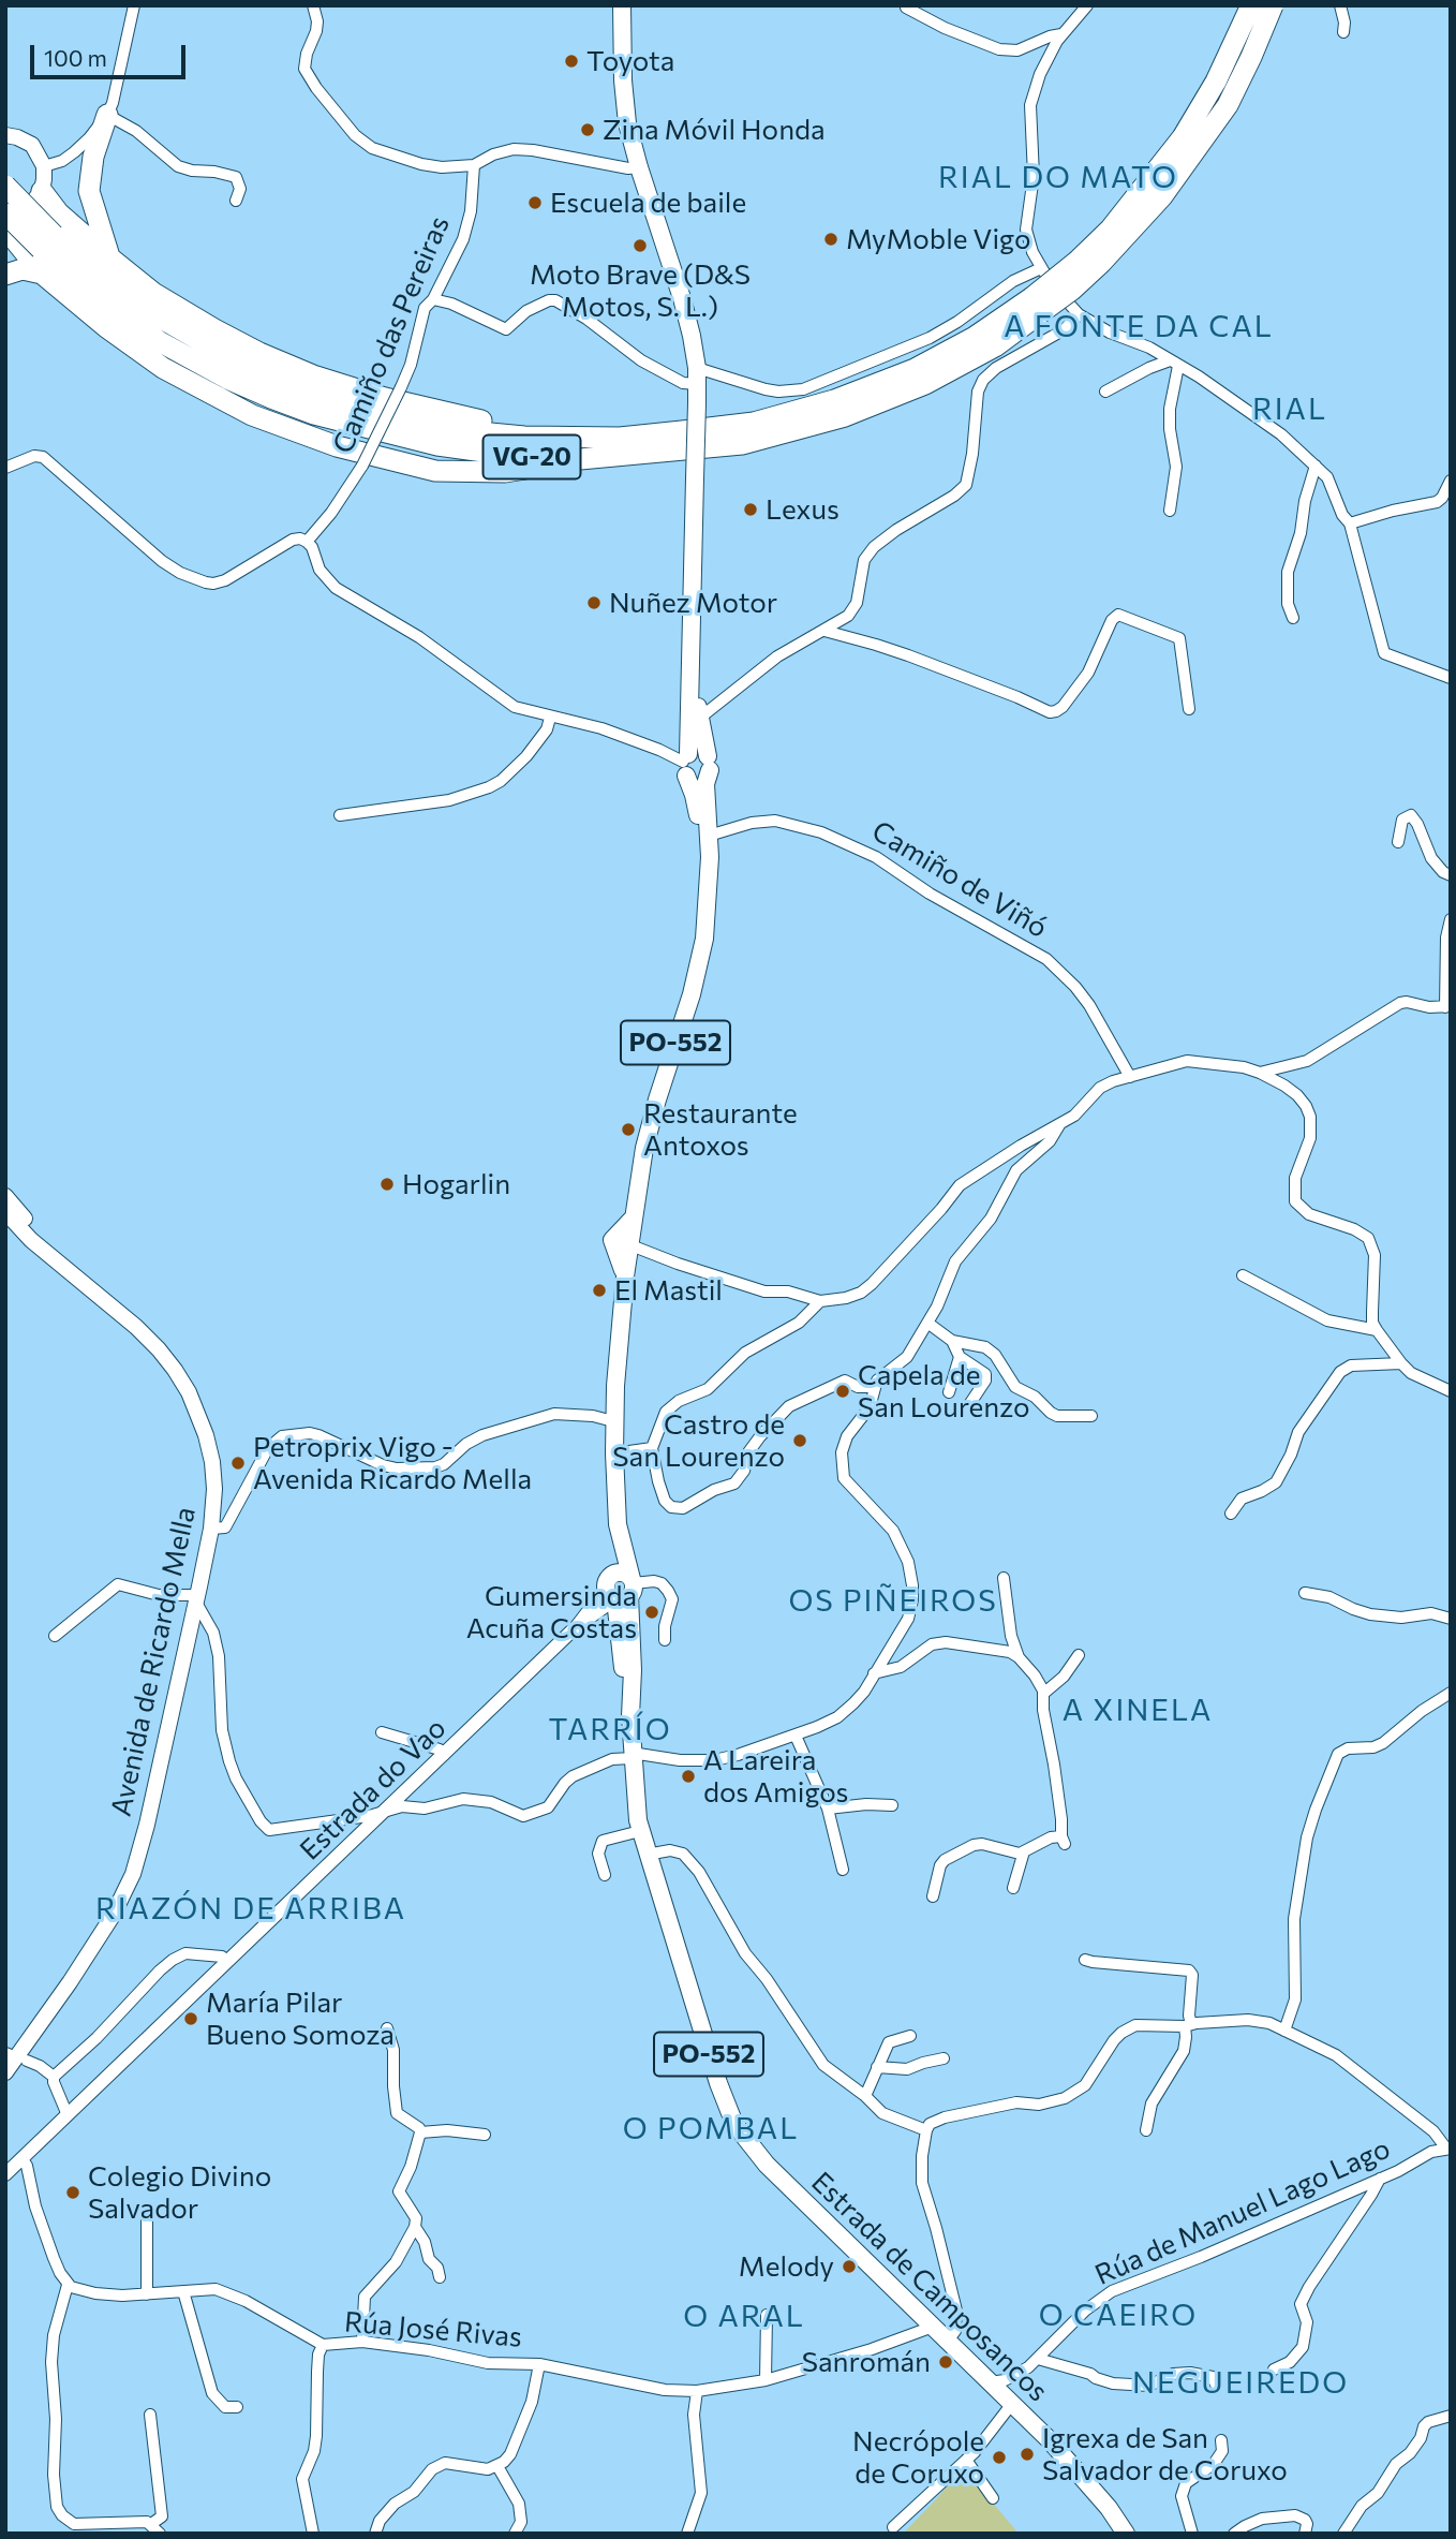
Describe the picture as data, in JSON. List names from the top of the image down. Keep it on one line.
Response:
{"streets":{"highway":["VG-20"],"main road":["PO-552","Avenida de Ricardo Mella","Estrada de Camposancos"],"street":["Camiño das Pereiras","Camiño de Viñó","Estrada do Vao","Rúa de Manuel Lago Lago","Rúa José Rivas"]},"crossings":[["Camiño de Viñó","PO-552"],["PO-552","Estrada de Camposancos"],["Estrada do Vao","Estrada de Camposancos"],["Rúa de Manuel Lago Lago","Estrada de Camposancos"],["Estrada de Camposancos","Rúa José Rivas"]],"districts":["RIAL DO MATO","A FONTE DA CAL","RIAL","OS PIÑEIROS","A XINELA","TARRÍO","RIAZÓN DE ARRIBA","O POMBAL","O CAEIRO","O ARAL","NEGUEIREDO"],"places":["Toyota","Zina Móvil Honda","Escuela de baile","MyMoble Vigo","Moto Brave (D&S Motos, S. L.)","Lexus","Nuñez Motor","Restaurante Antoxos","Hogarlin","El Mastil","Capela de San Lourenzo","Castro de San Lourenzo","Petroprix Vigo - Avenida Ricardo Mella","Gumersinda Acuña Costas","A Lareira dos Amigos","María Pilar Bueno Somoza","Colegio Divino Salvador","Melody","Sanromán","Igrexa de San Salvador de Coruxo","Necrópole de Coruxo"],"scale_bar":"100 m"}
